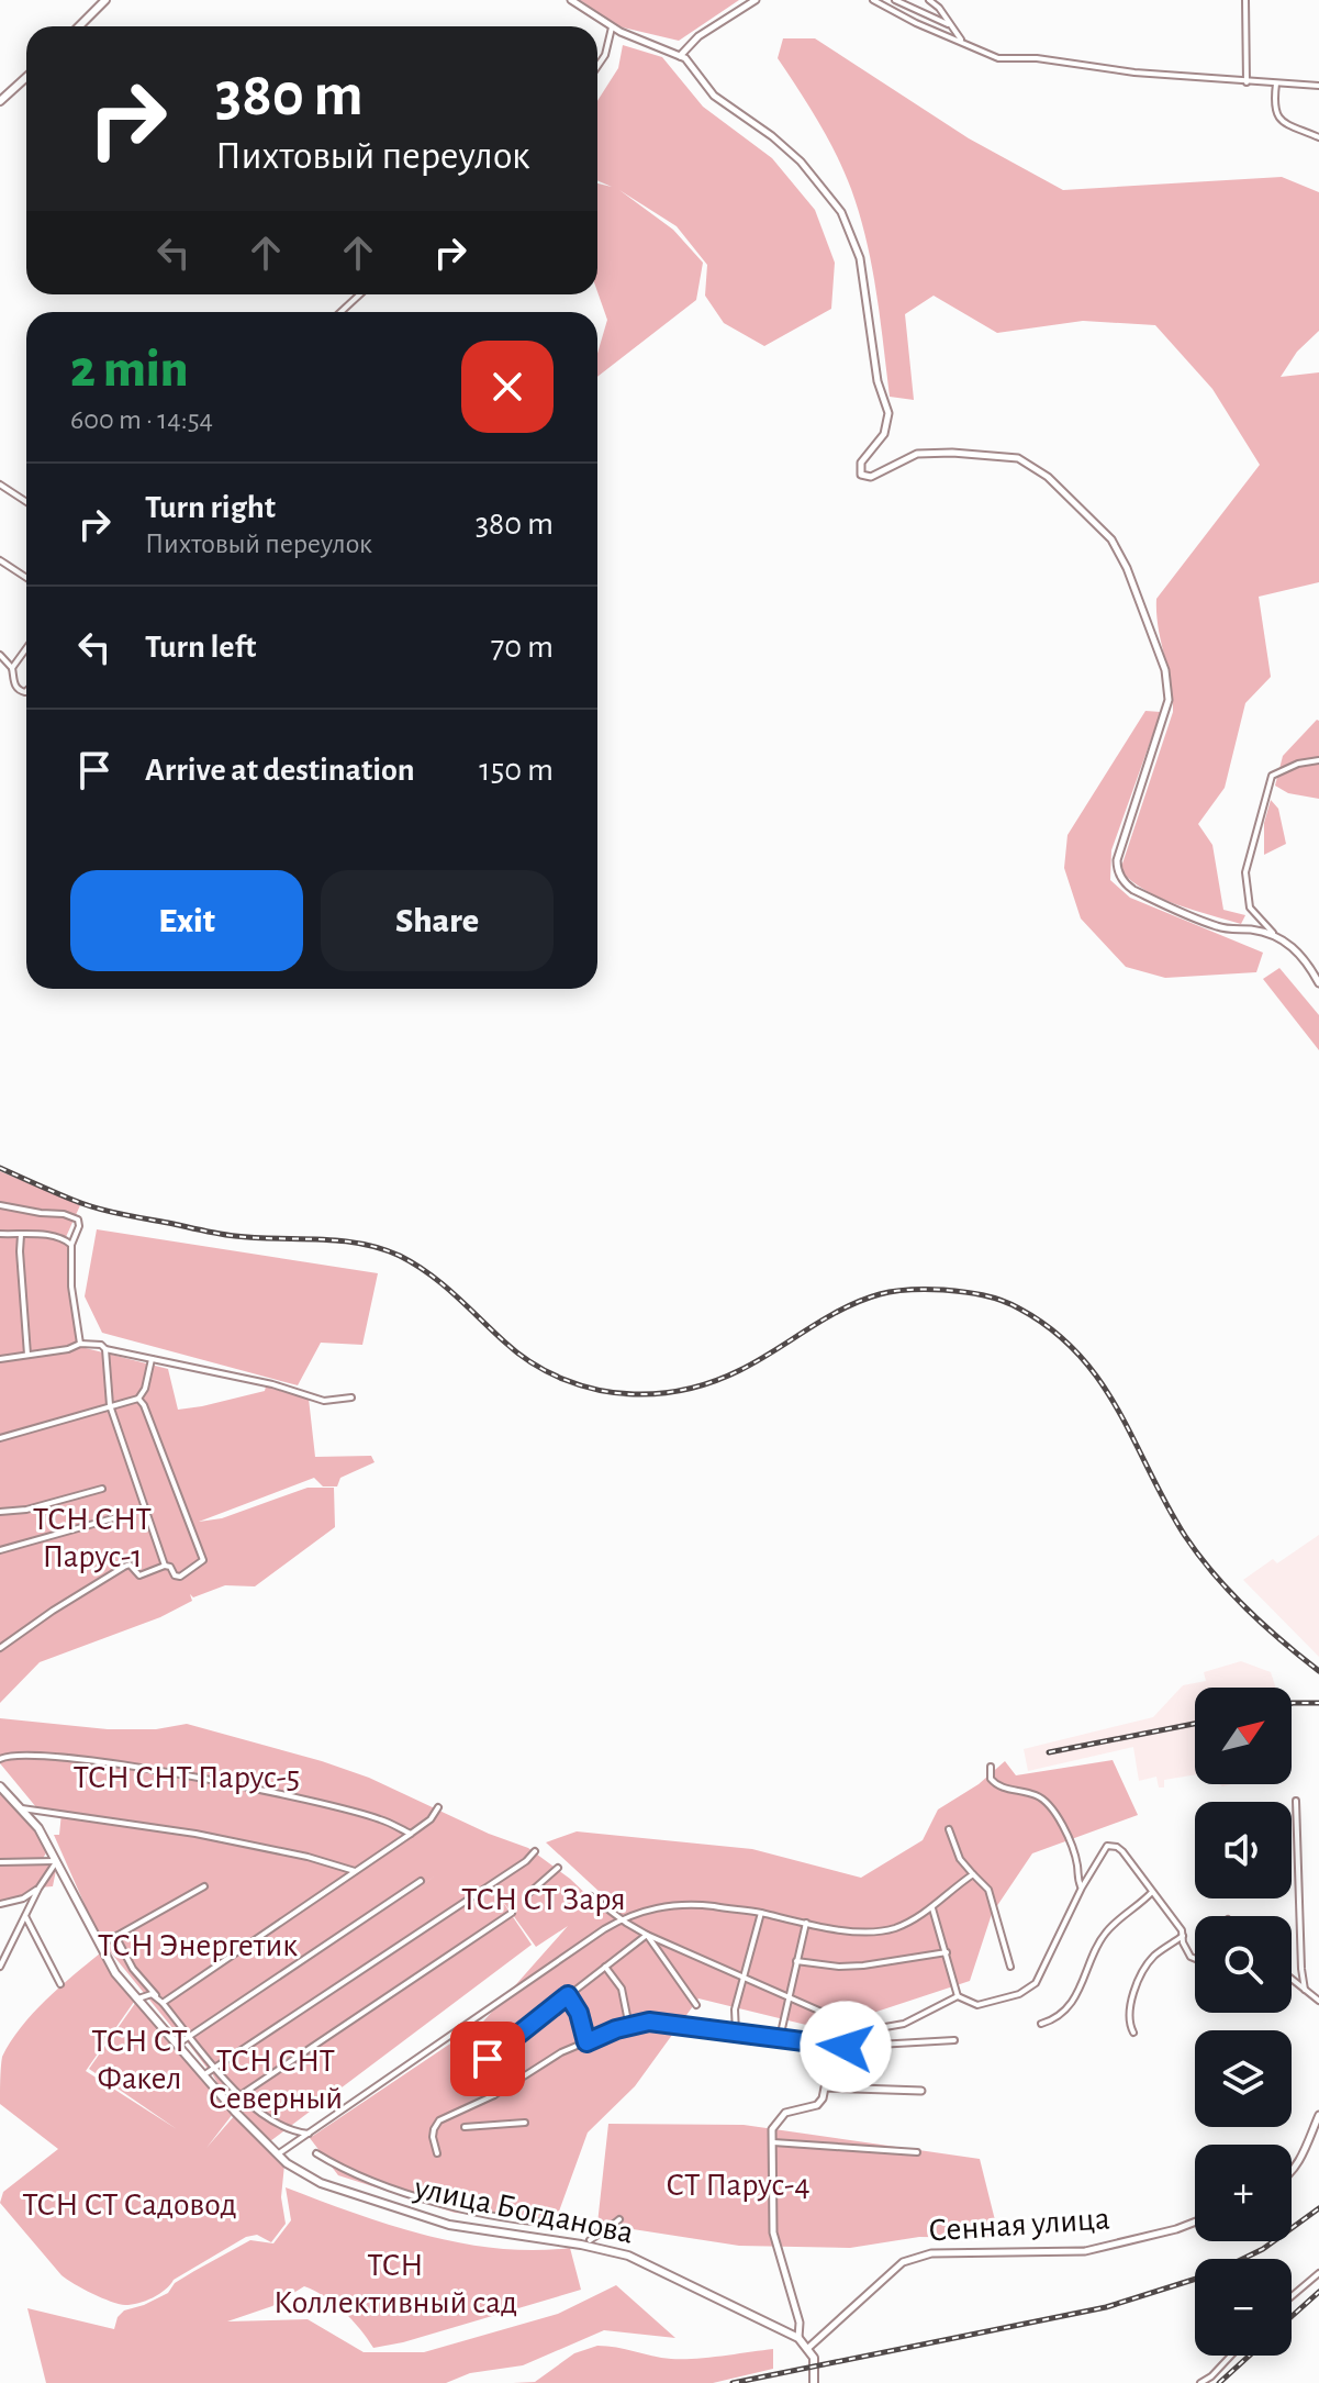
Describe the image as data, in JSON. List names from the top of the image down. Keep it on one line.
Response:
{"streets":{"main road":["улица Богданова","Сенная улица"]},"crossings":[["улица Богданова","Сенная улица"]],"parks":["ТСН СНТ Парус-1","ТСН СНТ Парус-5","ТСН СТ Заря","ТСН Энергетик","ТСН СТ Факел","ТСН СНТ Северный","СТ Парус-4","ТСН СТ Садовод","ТСН Коллективный сад"],"north":"top right","page":{"turn":["380 m","Пихтовый переулок"],"heading":["2 min","600 m · 14:54"],"list":[{"name":"Turn right","note":"Пихтовый переулок","value":"380 m"},{"name":"Turn left","value":"70 m"},{"name":"Arrive at destination","value":"150 m"}],"buttons":["Exit","Share"],"map_buttons":["+","−"]}}
